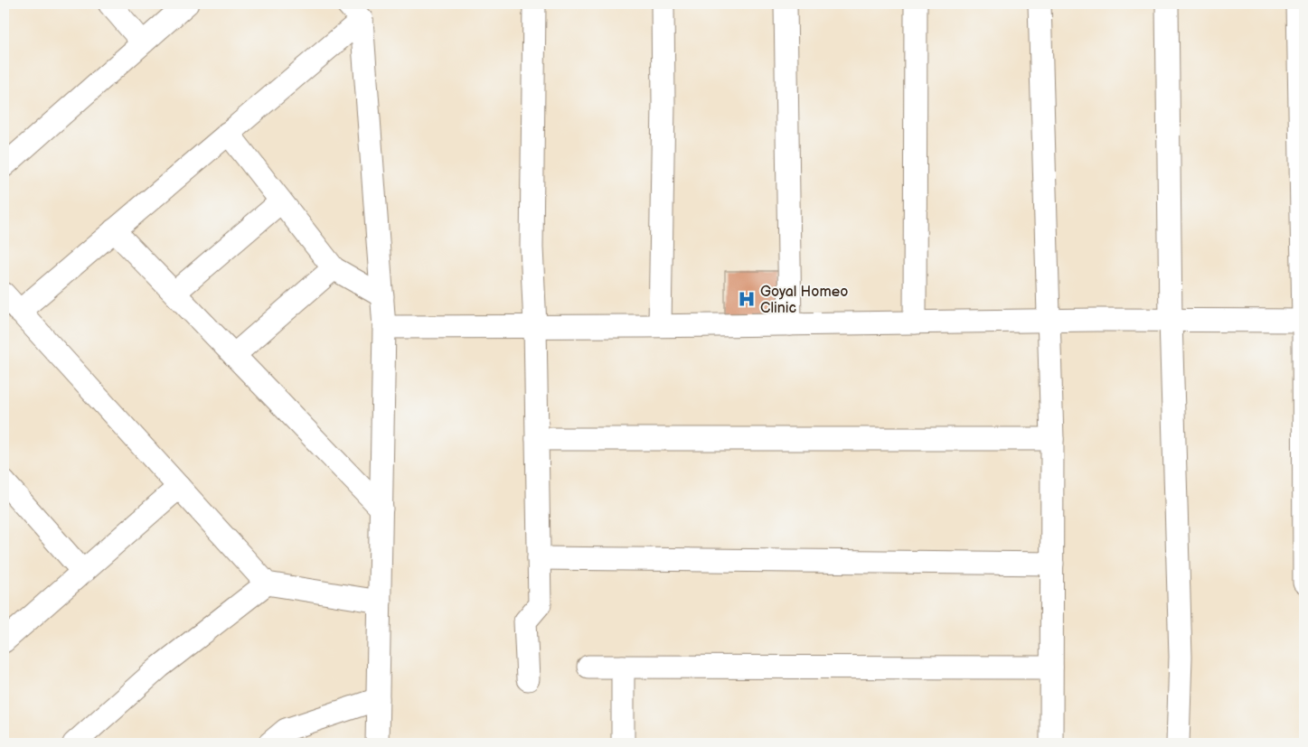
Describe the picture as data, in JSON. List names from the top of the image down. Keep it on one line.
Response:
{"places":{"hospital":["Goyal Homeo Clinic"]}}
